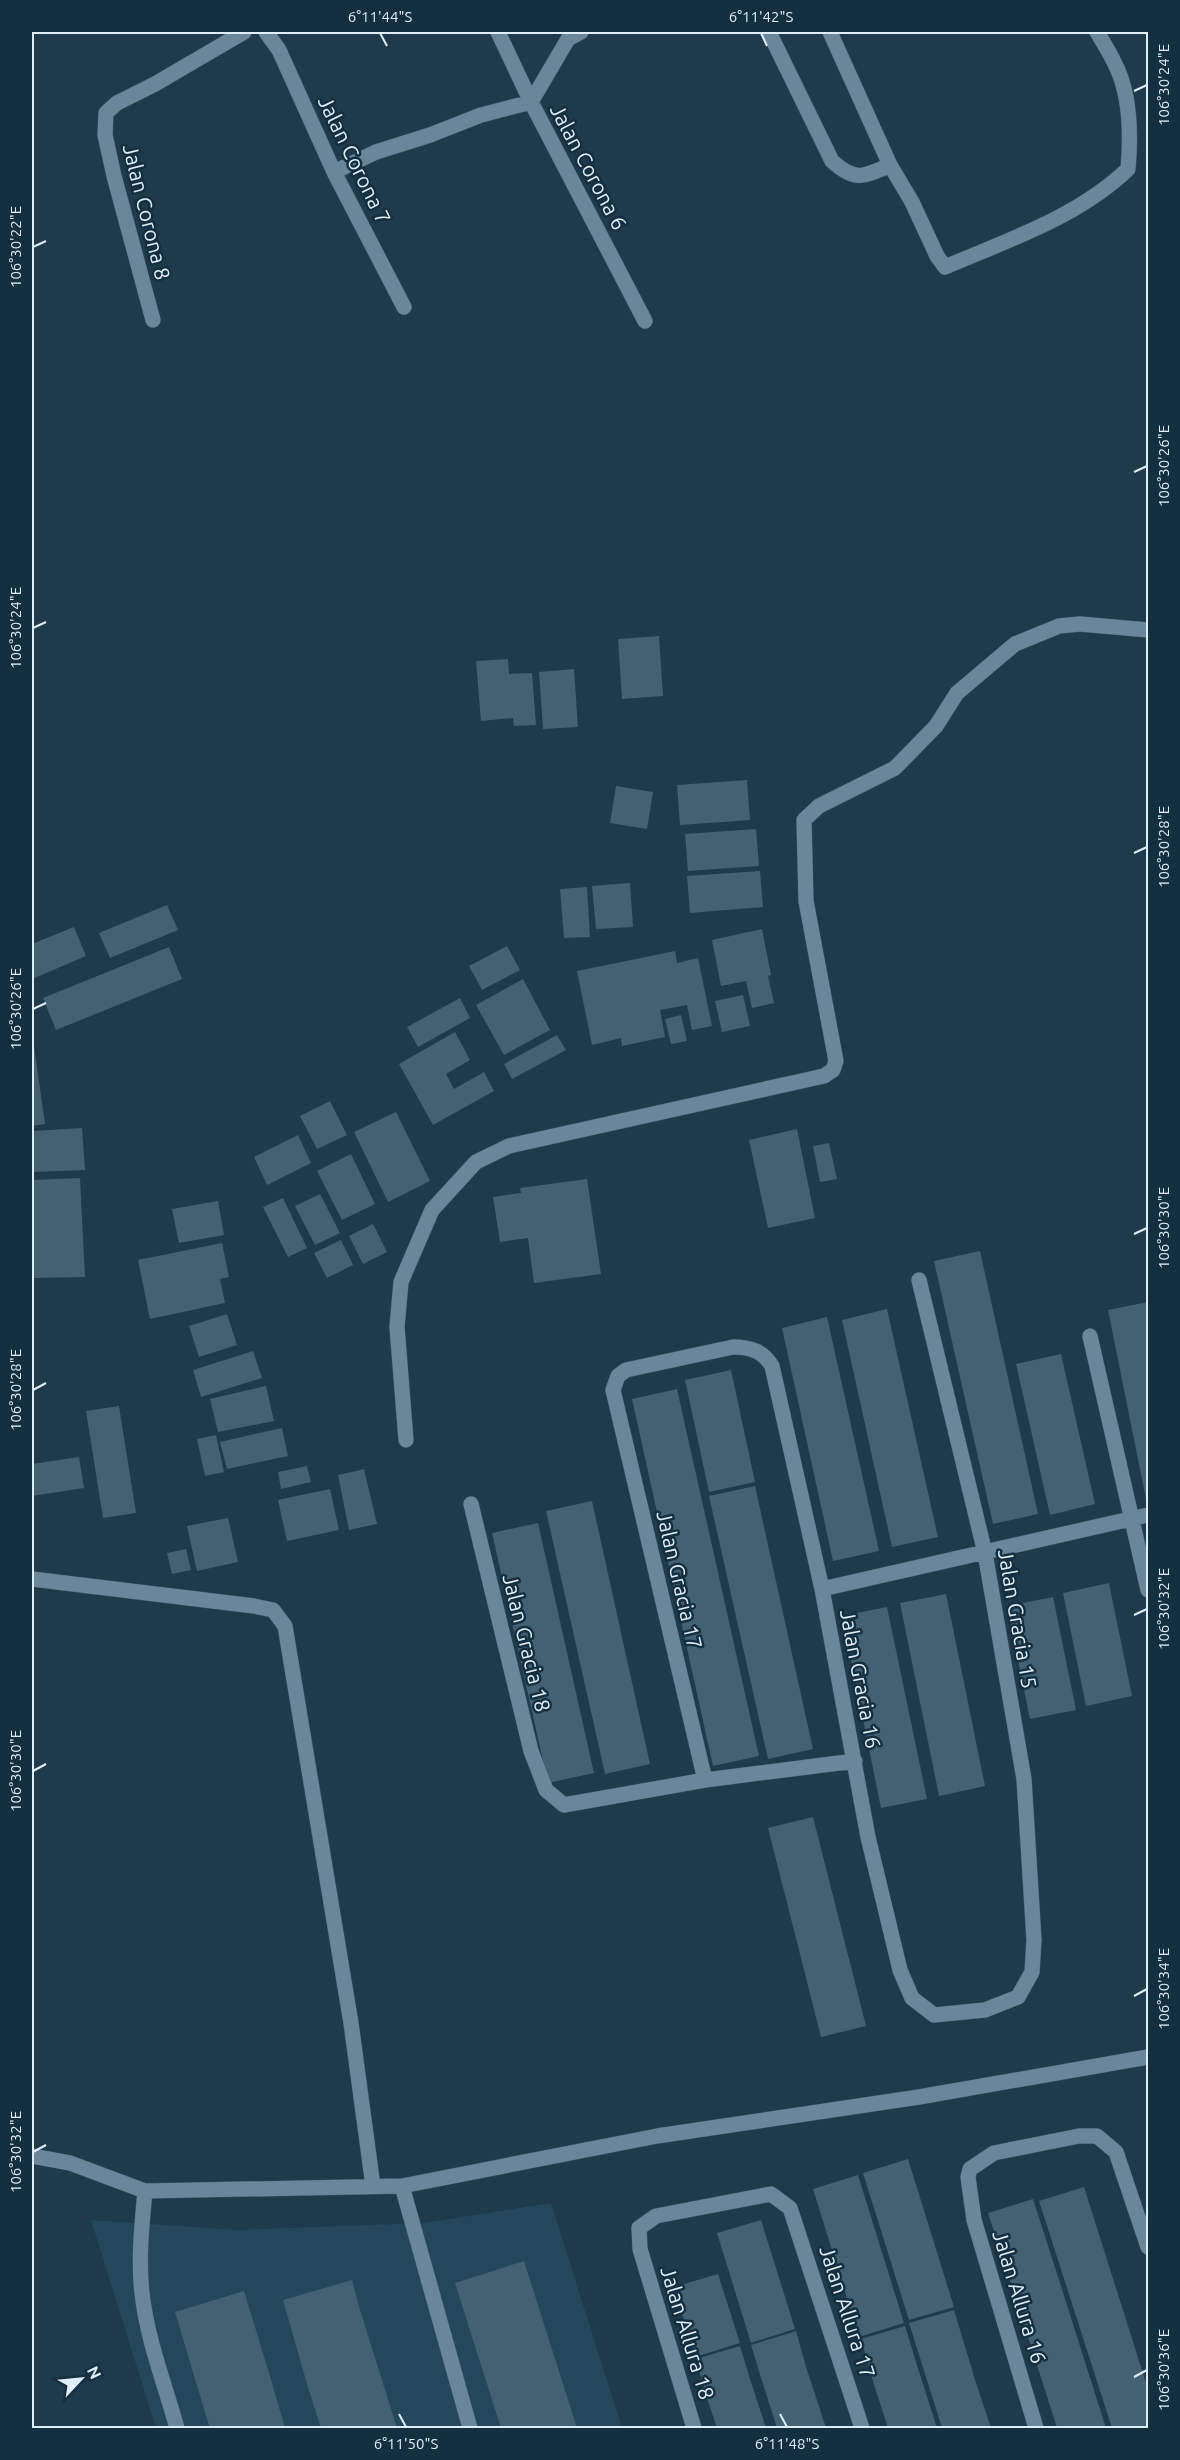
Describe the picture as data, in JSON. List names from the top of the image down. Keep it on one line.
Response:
{"streets":{"street":["Jalan Corona 7","Jalan Corona 6","Jalan Corona 8","Jalan Gracia 17","Jalan Gracia 15","Jalan Gracia 18","Jalan Gracia 16","Jalan Allura 16","Jalan Allura 17","Jalan Allura 18"]},"crossings":[["Jalan Gracia 17","Jalan Gracia 18"],["Jalan Gracia 17","Jalan Gracia 16"],["Jalan Gracia 15","Jalan Gracia 16"],["Jalan Allura 17","Jalan Allura 18"]],"north":"top right","coordinates":["6°11'44\"S","6°11'42\"S","106°30'24\"E","106°30'22\"E","106°30'26\"E","106°30'28\"E","106°30'30\"E","106°30'32\"E","106°30'34\"E","106°30'36\"E","6°11'50\"S","6°11'48\"S"]}
